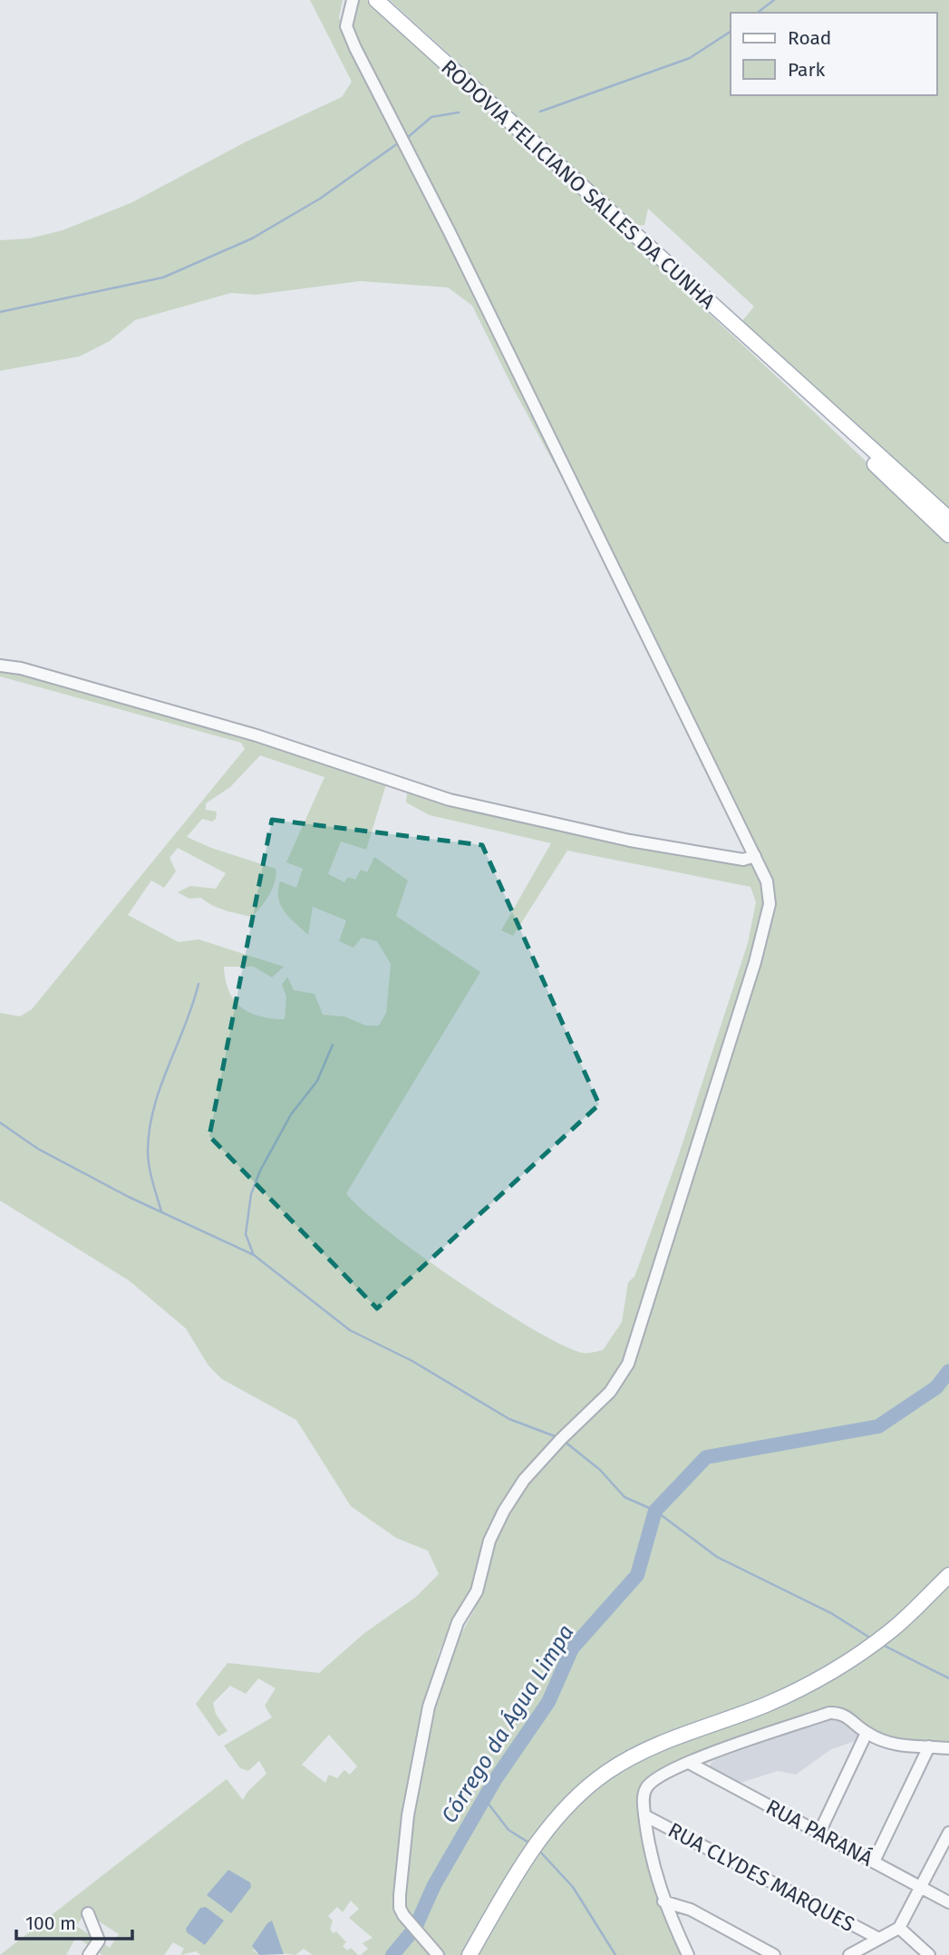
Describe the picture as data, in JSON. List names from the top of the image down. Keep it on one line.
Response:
{"streets":{"main road":["RODOVIA FELICIANO SALLES DA CUNHA"],"street":["RUA PARANÁ","RUA CLYDES MARQUES"]},"water":["Córrego da Água Limpa"],"legend":["Road","Park"],"scale_bar":"100 m"}
